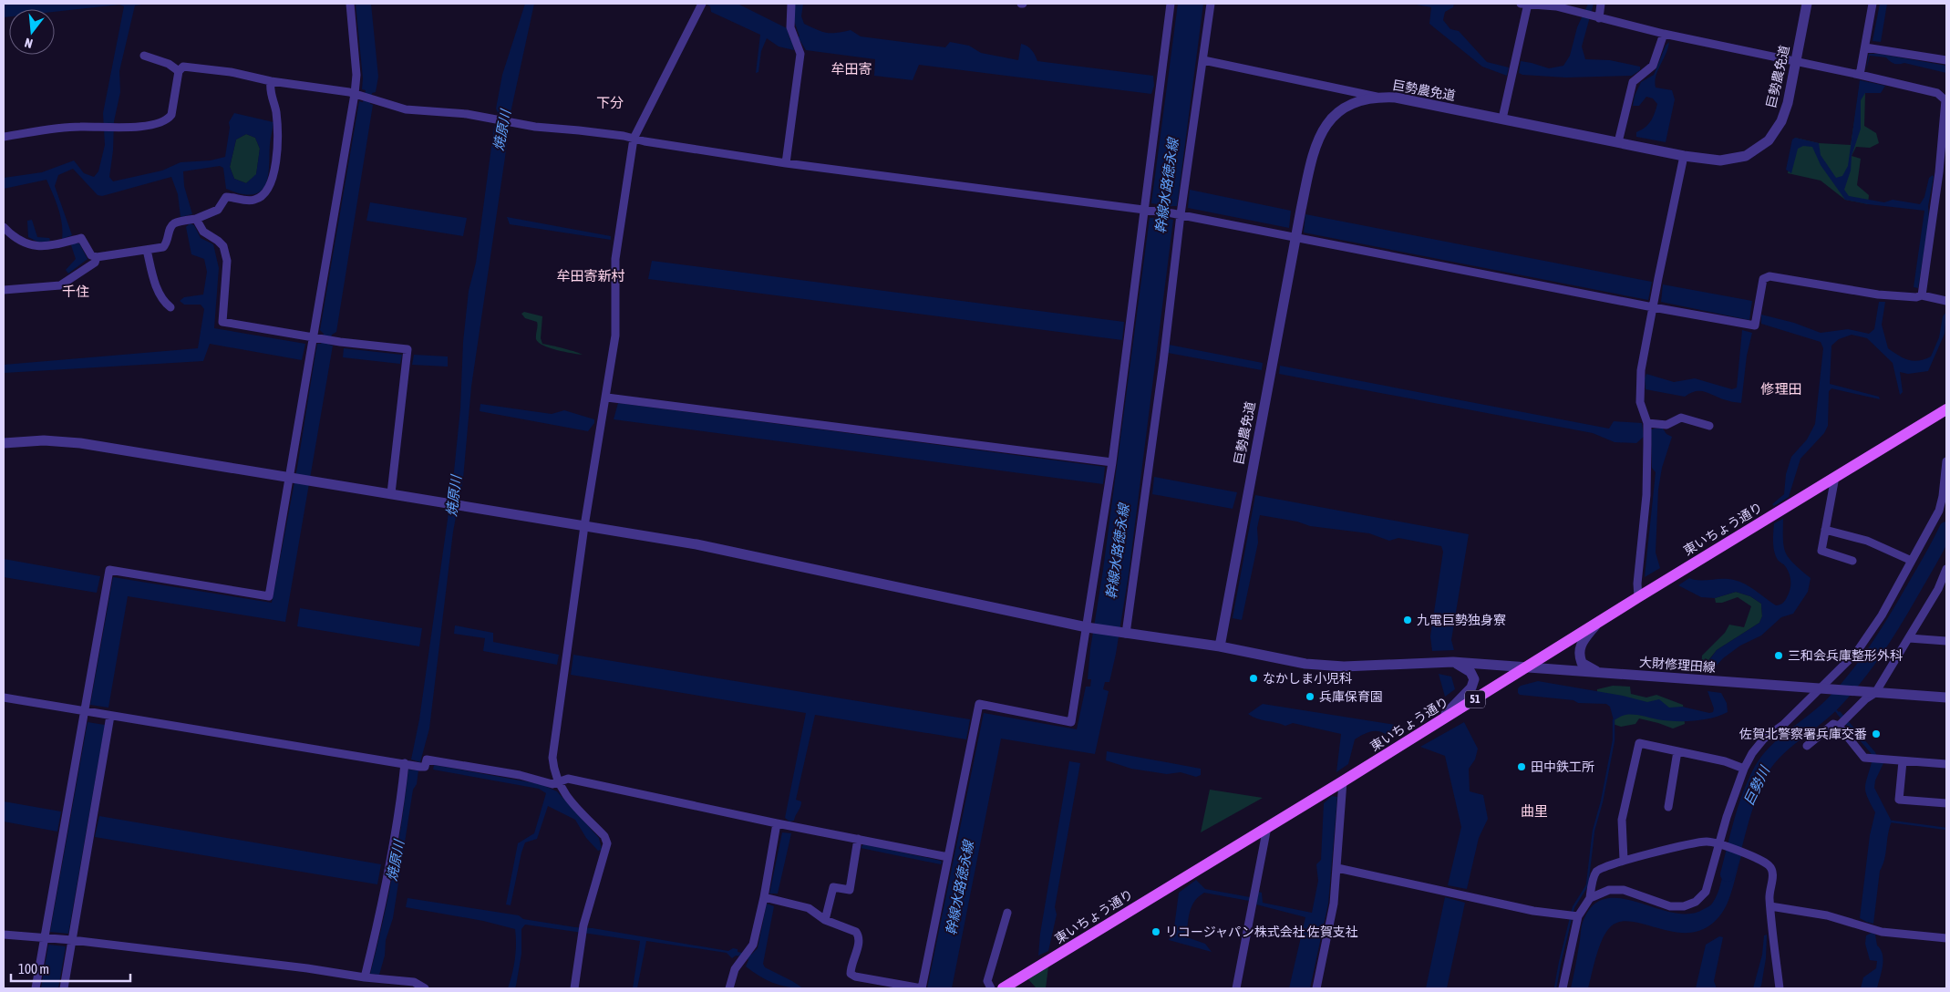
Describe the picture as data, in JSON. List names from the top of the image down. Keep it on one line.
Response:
{"streets":{"main road":["東いちょう通り","51"],"street":["巨勢農免道","大財修理田線"]},"crossings":[["巨勢農免道","大財修理田線"],["東いちょう通り","大財修理田線"]],"districts":["牟田寄","下分","牟田寄新村","千住","修理田","曲里"],"water":["焼原川","幹線水路徳永線","巨勢川"],"places":["九電巨勢独身寮","三和会兵庫整形外科","なかしま小児科","兵庫保育園","佐賀北警察署兵庫交番","田中鉄工所","リコージャパン株式会社 佐賀支社"],"scale_bar":"100 m","north":"bottom"}
